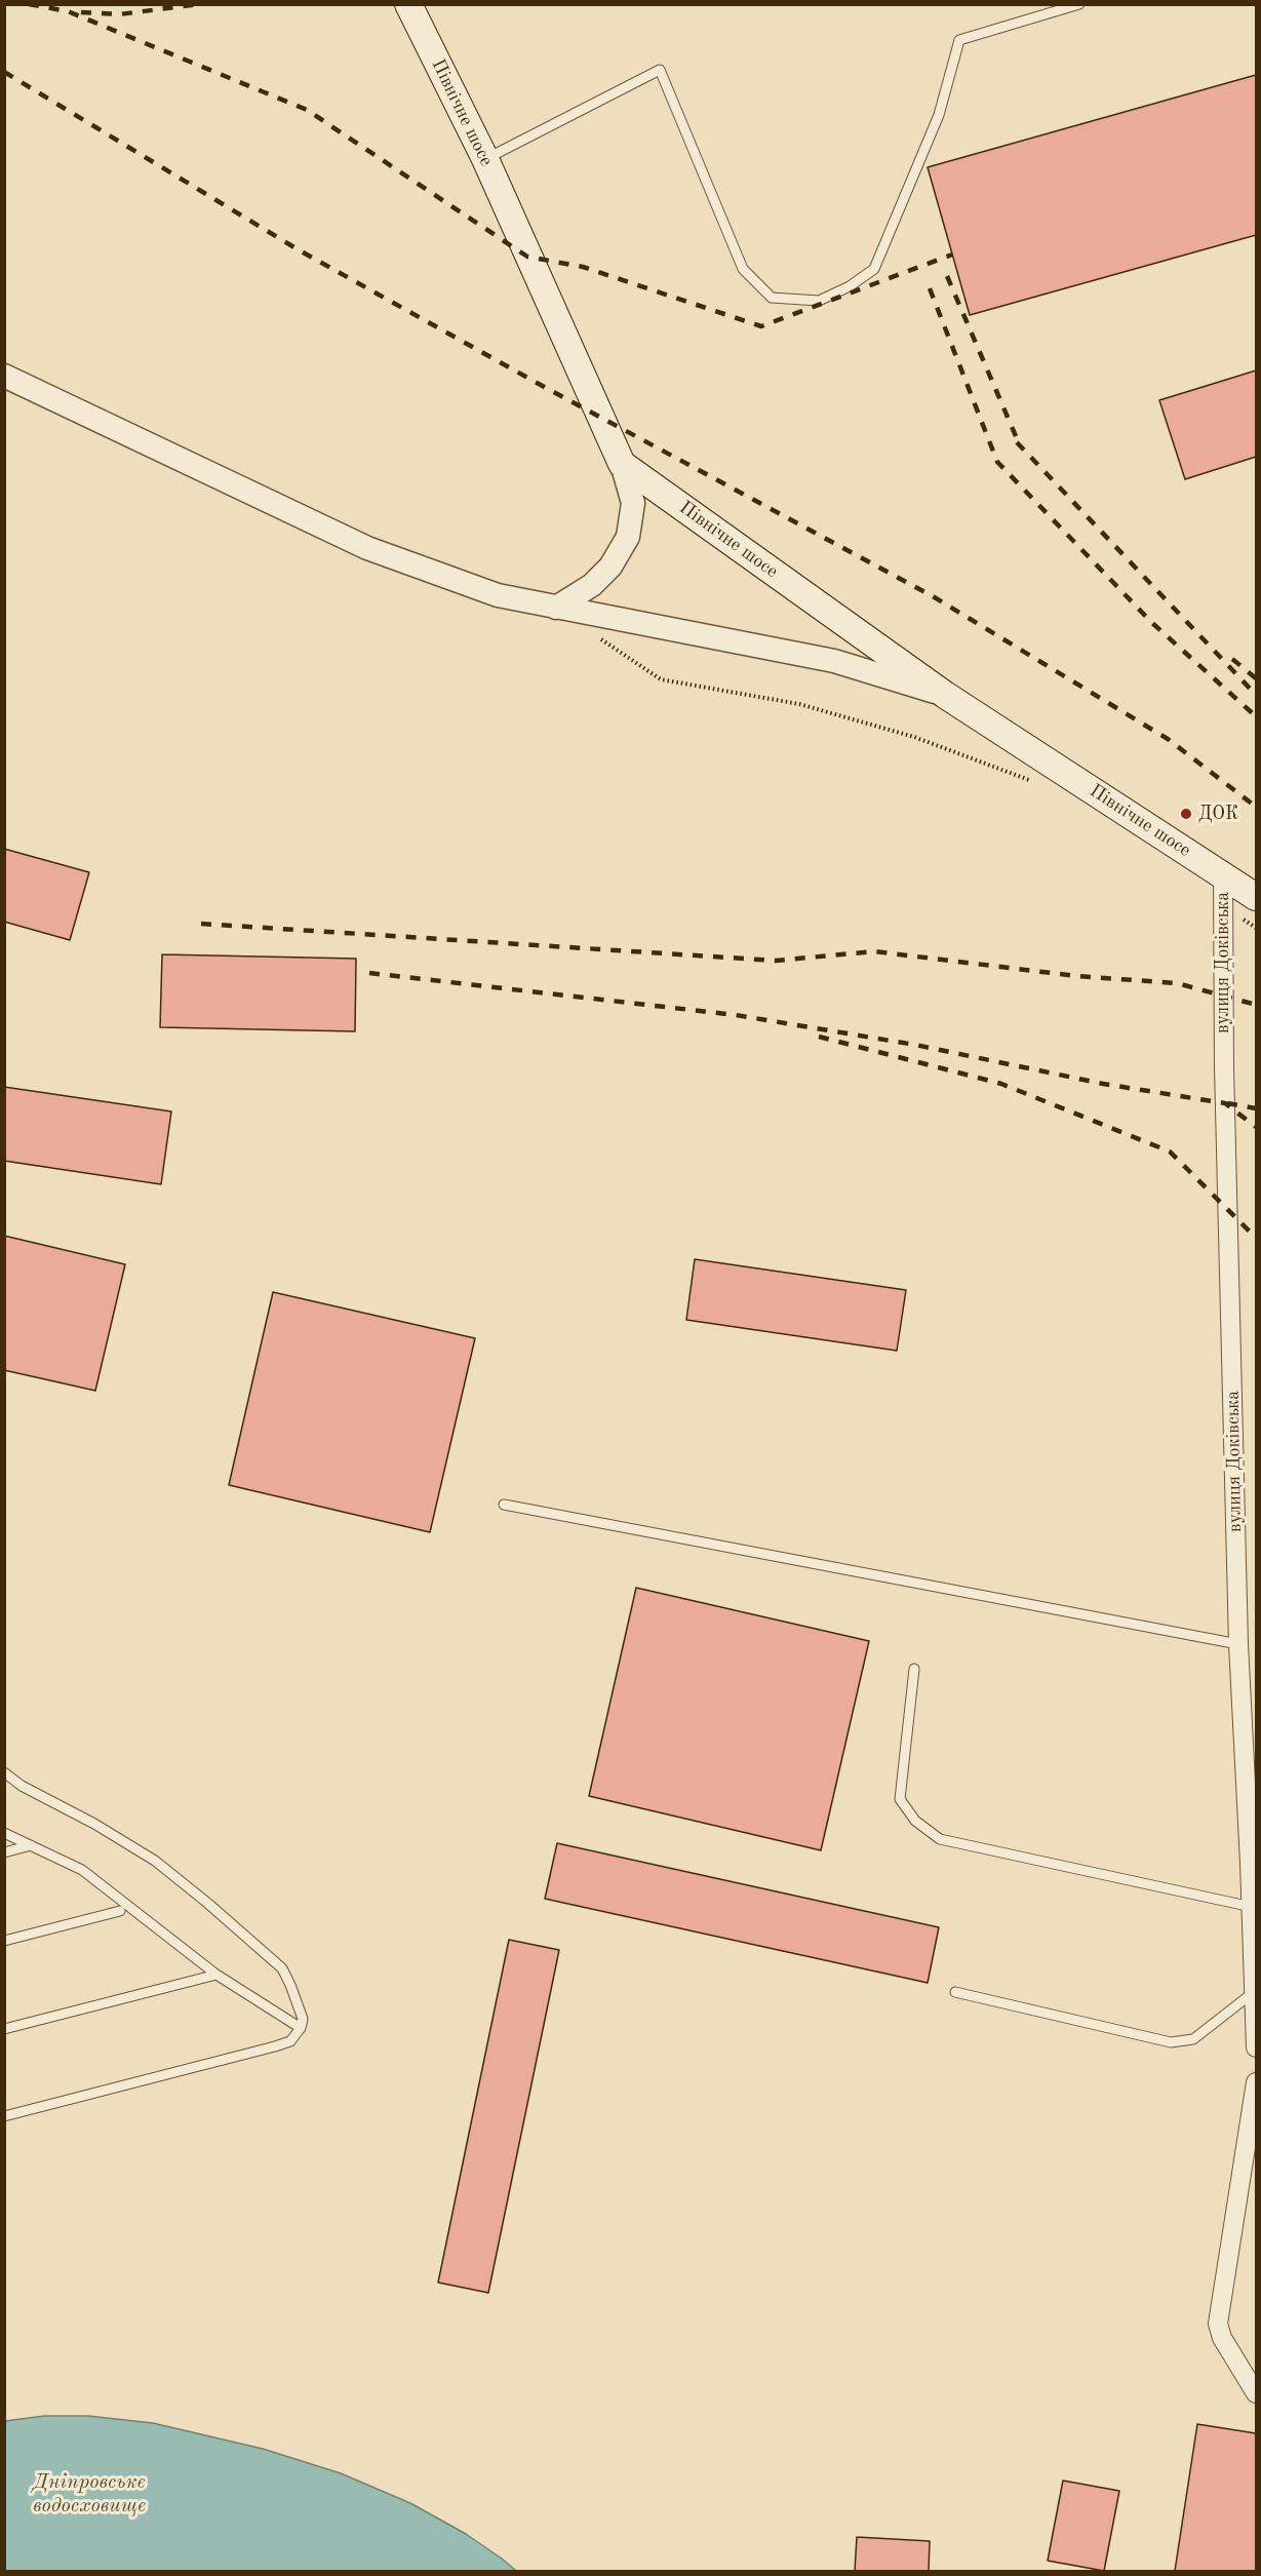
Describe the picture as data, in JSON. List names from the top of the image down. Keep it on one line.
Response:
{"streets":{"main road":["Північне шосе"],"street":["вулиця Доківська"]},"crossings":[["Північне шосе","вулиця Доківська"]],"water":["Дніпровське водосховище"],"places":["ДОК"]}
